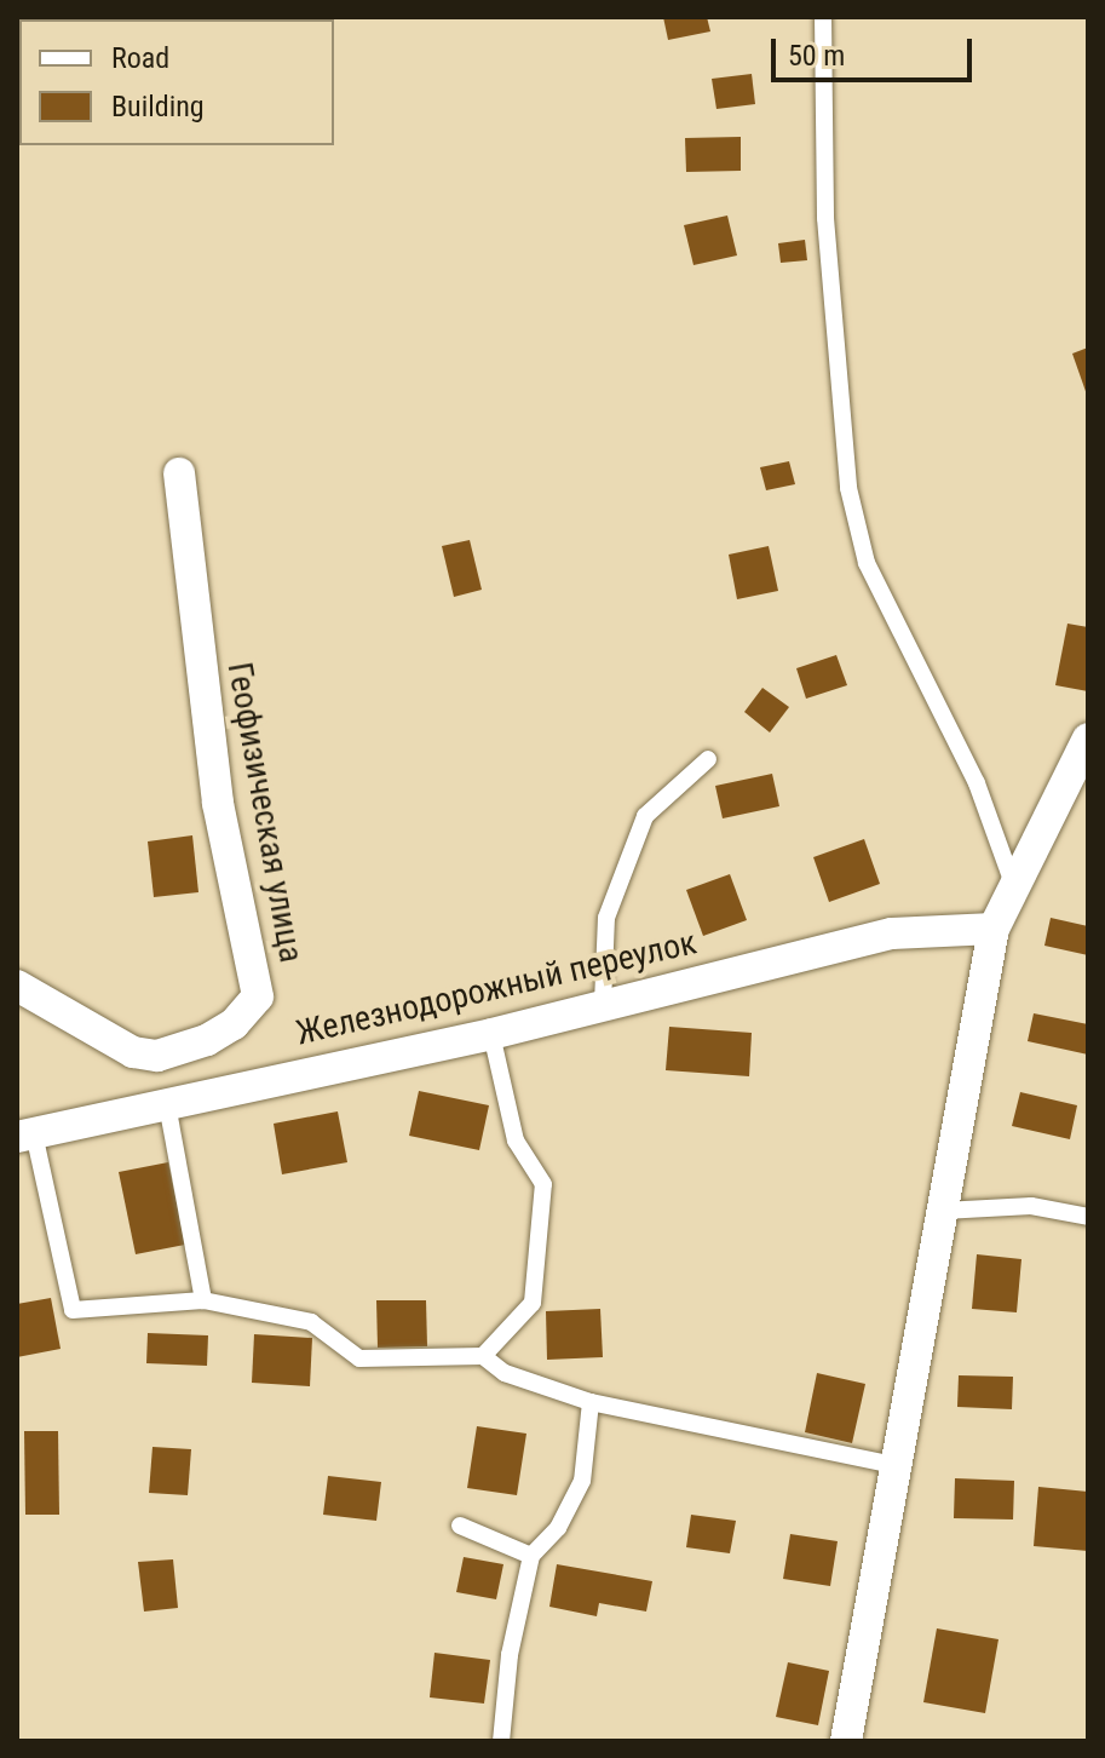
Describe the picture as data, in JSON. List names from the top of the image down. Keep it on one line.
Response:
{"streets":{"street":["Геофизическая улица","Железнодорожный переулок"]},"legend":["Road","Building"],"scale_bar":"50 m"}
